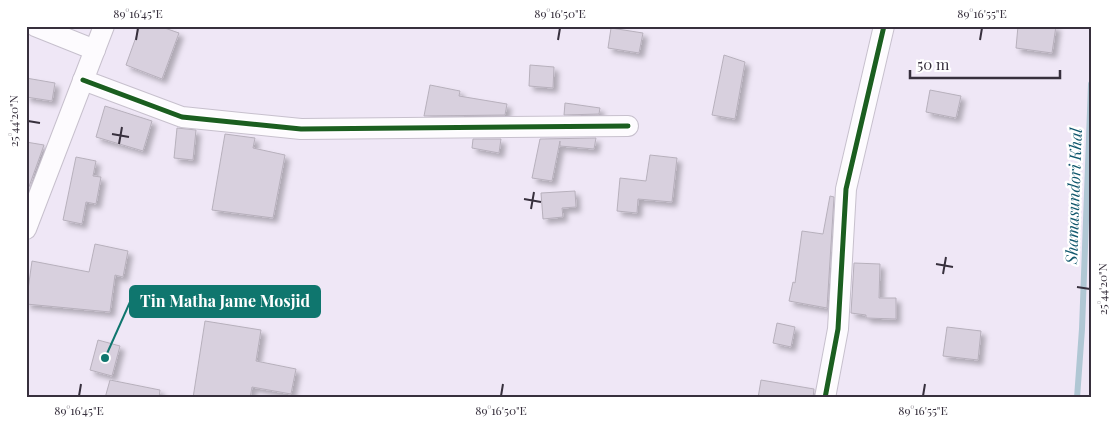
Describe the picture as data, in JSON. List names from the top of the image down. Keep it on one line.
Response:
{"water":["Shamasundori Khal"],"places":["Tin Matha Jame Mosjid"],"scale_bar":"50 m","coordinates":["89°16'45\"E","89°16'50\"E","89°16'55\"E","25°44'20\"N"]}
